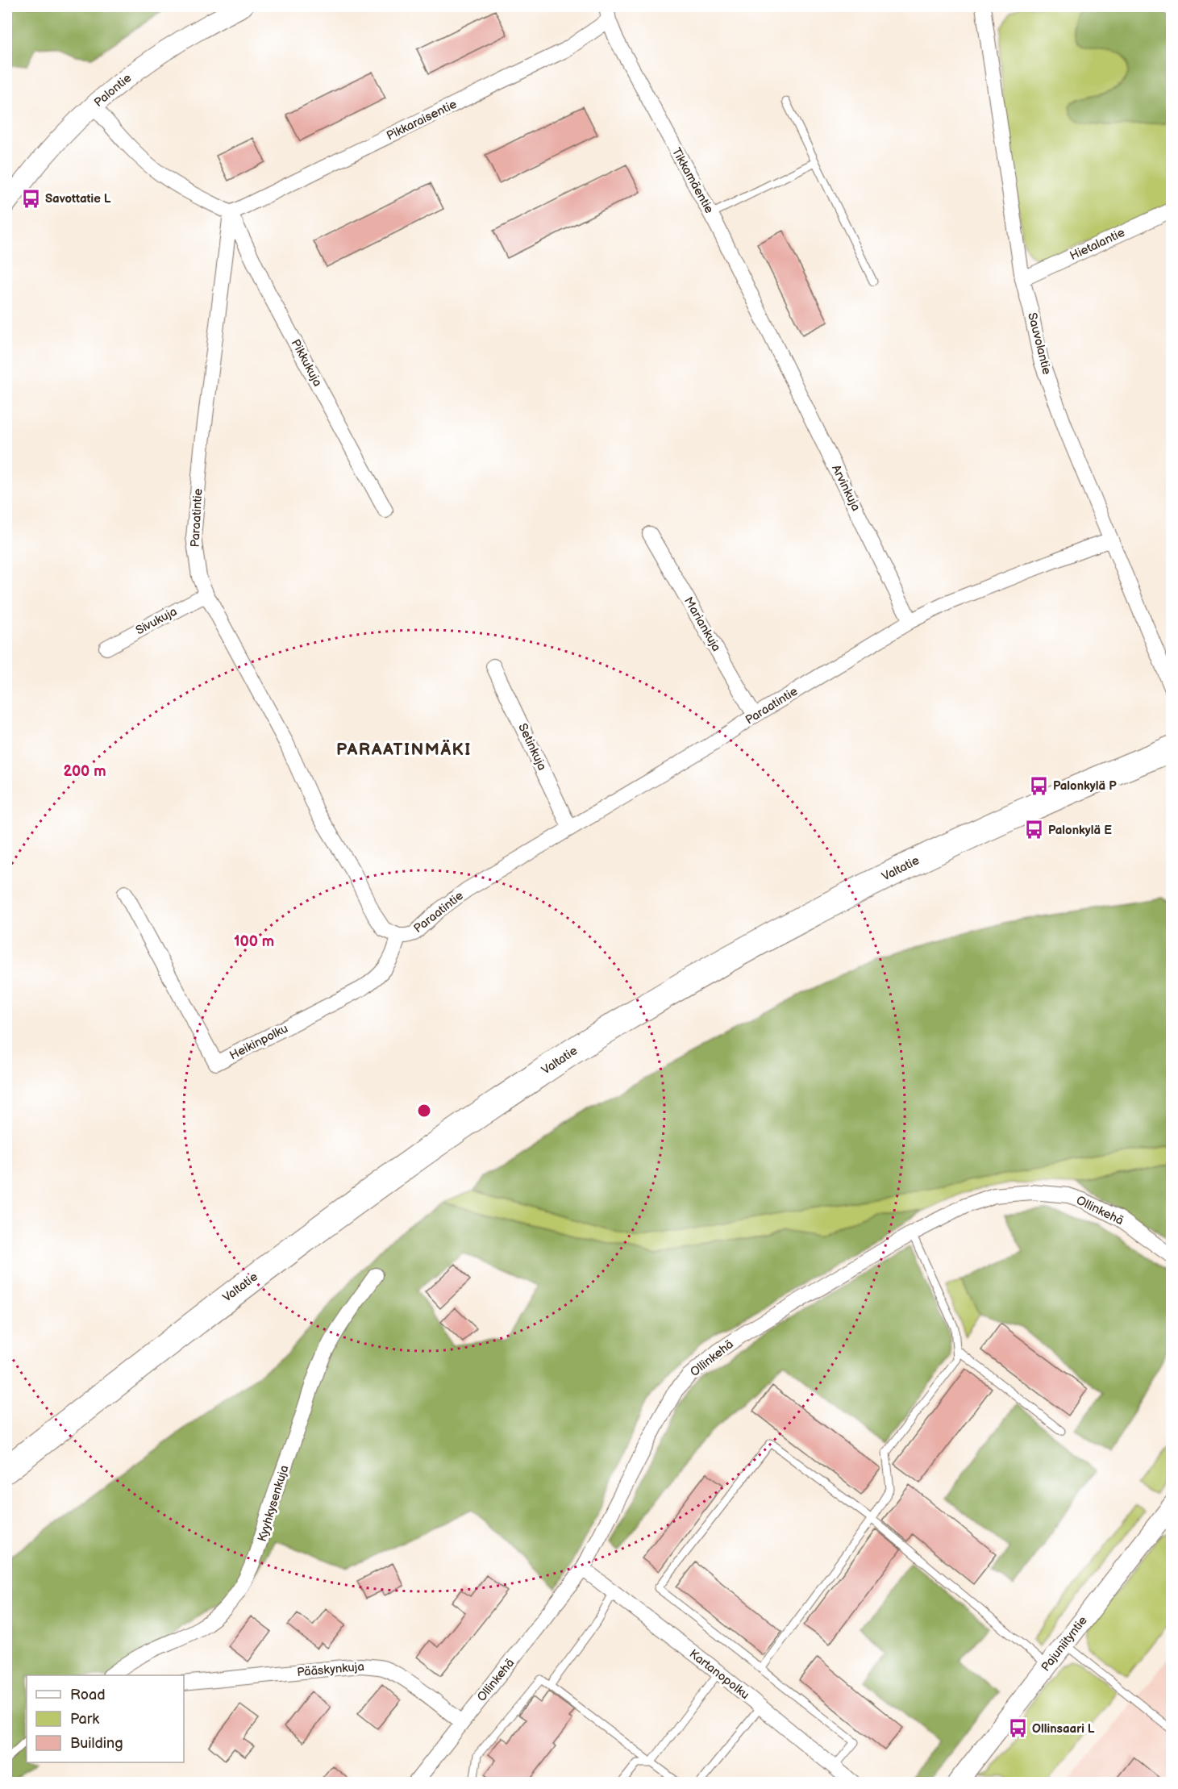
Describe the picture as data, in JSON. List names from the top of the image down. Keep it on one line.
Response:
{"streets":{"highway":["Valtatie"],"street":["Palontie","Pikkaraisentie","Tikkamäentie","Hietalantie","Sauvolantie","Pikkukuja","Arvinkuja","Paraatintie","Sivukuja","Mariankuja","Setinkuja","Heikinpolku","Ollinkehä","Kyyhkysenkuja","Pajuniityntie","Pääskynkuja","Kartanopolku"]},"crossings":[["Pikkaraisentie","Tikkamäentie"],["Pikkaraisentie","Pikkukuja"],["Pikkaraisentie","Paraatintie"],["Tikkamäentie","Arvinkuja"],["Hietalantie","Sauvolantie"],["Sauvolantie","Paraatintie"],["Pikkukuja","Paraatintie"],["Arvinkuja","Paraatintie"],["Paraatintie","Sivukuja"],["Paraatintie","Mariankuja"],["Paraatintie","Setinkuja"],["Paraatintie","Heikinpolku"],["Ollinkehä","Pääskynkuja"],["Ollinkehä","Kartanopolku"]],"districts":["PARAATINMÄKI"],"places":{"bus stop":["Savottatie L","Palonkylä P","Palonkylä E","Ollinsaari L"]},"legend":["Road","Park","Building"],"rings":["200 m","100 m"]}
